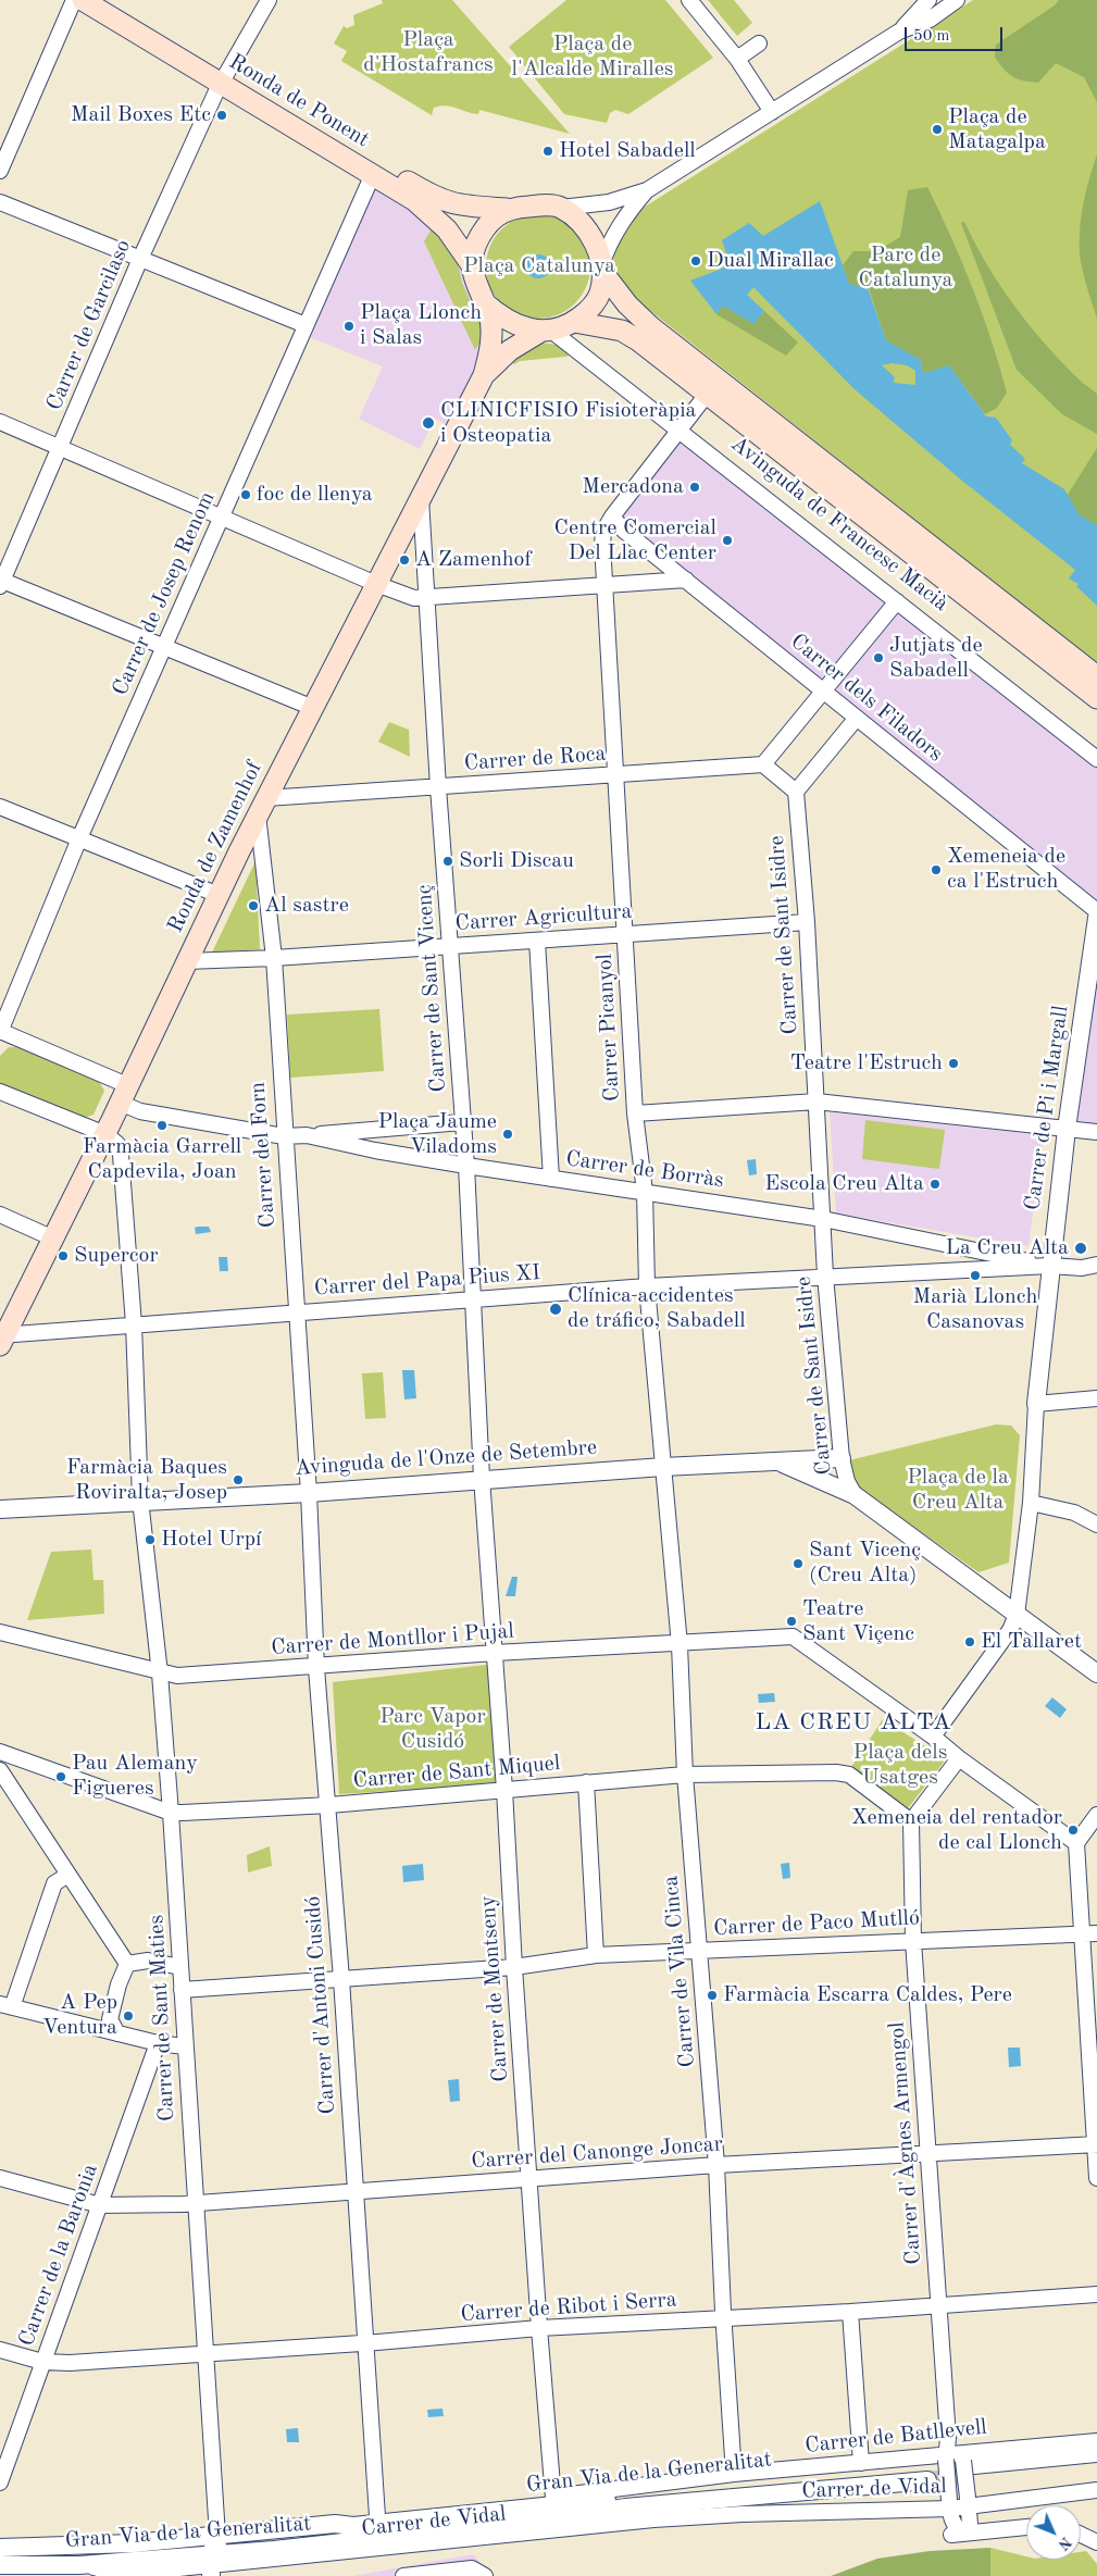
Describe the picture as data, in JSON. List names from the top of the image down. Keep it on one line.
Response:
{"streets":{"main road":["Ronda de Ponent","Avinguda de Francesc Macià","Ronda de Zamenhof"],"street":["Carrer de Garcilaso","Carrer de Josep Renom","Carrer dels Filadors","Carrer de Roca","Carrer Agricultura","Carrer de Sant Isidre","Carrer de Sant Vicenç","Carrer Picanyol","Carrer de Pi i Margall","Carrer del Forn","Carrer de Borràs","Carrer del Papa Pius XI","Avinguda de l'Onze de Setembre","Carrer de Montllor i Pujal","Carrer de Sant Miquel","Carrer de Paco Mutlló","Carrer de Vila Cinca","Carrer de Montseny","Carrer d'Antoni Cusidó","Carrer de Sant Maties","Carrer d'Àgnes Armengol","Carrer del Canonge Joncar","Carrer de la Baronia","Carrer de Ribot i Serra","Carrer de Batllevell","Gran Via de la Generalitat","Carrer de Vidal"]},"crossings":[["Ronda de Ponent","Carrer de Garcilaso"],["Ronda de Ponent","Avinguda de Francesc Macià"],["Ronda de Ponent","Carrer de Josep Renom"],["Ronda de Ponent","Ronda de Zamenhof"],["Avinguda de Francesc Macià","Ronda de Zamenhof"],["Avinguda de Francesc Macià","Carrer Picanyol"],["Carrer de Josep Renom","Carrer de Borràs"],["Carrer dels Filadors","Carrer Picanyol"],["Carrer de Roca","Ronda de Zamenhof"],["Carrer de Roca","Carrer de Sant Vicenç"],["Carrer de Roca","Carrer Picanyol"],["Carrer de Roca","Carrer del Forn"],["Ronda de Zamenhof","Carrer Agricultura"],["Ronda de Zamenhof","Carrer de Sant Vicenç"],["Ronda de Zamenhof","Carrer del Forn"],["Ronda de Zamenhof","Carrer de Borràs"],["Ronda de Zamenhof","Carrer del Papa Pius XI"],["Ronda de Zamenhof","Carrer de Sant Maties"],["Carrer Agricultura","Carrer de Sant Isidre"],["Carrer Agricultura","Carrer de Sant Vicenç"],["Carrer Agricultura","Carrer Picanyol"],["Carrer Agricultura","Carrer del Forn"],["Carrer de Sant Isidre","Carrer de Borràs"],["Carrer de Sant Isidre","Carrer del Papa Pius XI"],["Carrer de Sant Isidre","Avinguda de l'Onze de Setembre"],["Carrer de Sant Vicenç","Carrer de Borràs"],["Carrer de Sant Vicenç","Carrer del Papa Pius XI"],["Carrer de Sant Vicenç","Avinguda de l'Onze de Setembre"],["Carrer de Sant Vicenç","Carrer de Montseny"],["Carrer Picanyol","Carrer de Borràs"],["Carrer Picanyol","Carrer del Papa Pius XI"],["Carrer Picanyol","Avinguda de l'Onze de Setembre"],["Carrer Picanyol","Carrer de Vila Cinca"],["Carrer de Pi i Margall","Carrer de Borràs"],["Carrer de Pi i Margall","Carrer del Papa Pius XI"],["Carrer del Forn","Carrer de Borràs"],["Carrer del Forn","Carrer del Papa Pius XI"],["Carrer del Forn","Avinguda de l'Onze de Setembre"],["Carrer del Forn","Carrer d'Antoni Cusidó"],["Carrer de Borràs","Carrer del Papa Pius XI"],["Carrer del Papa Pius XI","Carrer de Sant Maties"],["Avinguda de l'Onze de Setembre","Carrer de Vila Cinca"],["Avinguda de l'Onze de Setembre","Carrer de Montseny"],["Avinguda de l'Onze de Setembre","Carrer d'Antoni Cusidó"],["Avinguda de l'Onze de Setembre","Carrer de Sant Maties"],["Carrer de Montllor i Pujal","Carrer de Vila Cinca"],["Carrer de Montllor i Pujal","Carrer de Montseny"],["Carrer de Montllor i Pujal","Carrer d'Antoni Cusidó"],["Carrer de Montllor i Pujal","Carrer de Sant Maties"],["Carrer de Sant Miquel","Carrer de Vila Cinca"],["Carrer de Sant Miquel","Carrer de Montseny"],["Carrer de Sant Miquel","Carrer d'Antoni Cusidó"],["Carrer de Sant Miquel","Carrer de Sant Maties"],["Carrer de Sant Miquel","Carrer d'Àgnes Armengol"],["Carrer de Paco Mutlló","Carrer de Vila Cinca"],["Carrer de Paco Mutlló","Carrer de Montseny"],["Carrer de Paco Mutlló","Carrer d'Antoni Cusidó"],["Carrer de Paco Mutlló","Carrer de Sant Maties"],["Carrer de Paco Mutlló","Carrer d'Àgnes Armengol"],["Carrer de Vila Cinca","Carrer del Canonge Joncar"],["Carrer de Vila Cinca","Carrer de Ribot i Serra"],["Carrer de Vila Cinca","Carrer de Batllevell"],["Carrer de Montseny","Carrer del Canonge Joncar"],["Carrer de Montseny","Carrer de Ribot i Serra"],["Carrer de Montseny","Carrer de Batllevell"],["Carrer d'Antoni Cusidó","Carrer del Canonge Joncar"],["Carrer d'Antoni Cusidó","Carrer de Ribot i Serra"],["Carrer d'Antoni Cusidó","Carrer de Batllevell"],["Carrer d'Antoni Cusidó","Gran Via de la Generalitat"],["Carrer de Sant Maties","Carrer del Canonge Joncar"],["Carrer de Sant Maties","Carrer de Ribot i Serra"],["Carrer de Sant Maties","Gran Via de la Generalitat"],["Carrer d'Àgnes Armengol","Carrer del Canonge Joncar"],["Carrer d'Àgnes Armengol","Carrer de Ribot i Serra"],["Carrer d'Àgnes Armengol","Carrer de Batllevell"],["Carrer d'Àgnes Armengol","Carrer de Vidal"],["Carrer del Canonge Joncar","Carrer de la Baronia"],["Carrer de la Baronia","Carrer de Ribot i Serra"],["Carrer de Batllevell","Gran Via de la Generalitat"],["Gran Via de la Generalitat","Carrer de Vidal"]],"districts":["LA CREU ALTA"],"parks":["Plaça d'Hostafrancs","Plaça de l'Alcalde Miralles","Parc de Catalunya","Plaça Catalunya","Plaça de la Creu Alta","Parc Vapor Cusidó","Plaça dels Usatges"],"places":["Mail Boxes Etc","Plaça de Matagalpa","Hotel Sabadell","Dual Mirallac","Plaça Llonch i Salas","CLINICFISIO Fisioteràpia i Osteopatia","Mercadona","foc de llenya","Centre Comercial Del Llac Center","A Zamenhof","Jutjats de Sabadell","Sorli Discau","Xemeneia de ca l'Estruch","Al sastre","Teatre l'Estruch","Farmàcia Garrell Capdevila, Joan","Plaça Jaume Viladoms","Escola Creu Alta","La Creu Alta","Supercor","Marià Llonch Casanovas","Clínica accidentes de tráfico, Sabadell","Farmàcia Baques Roviralta, Josep","Hotel Urpí","Sant Vicenç (Creu Alta)","Teatre Sant Viçenc","El Tallaret","Pau Alemany Figueres","Xemeneia del rentador de cal Llonch","Farmàcia Escarra Caldes, Pere","A Pep Ventura"],"scale_bar":"50 m","north":"bottom right"}
